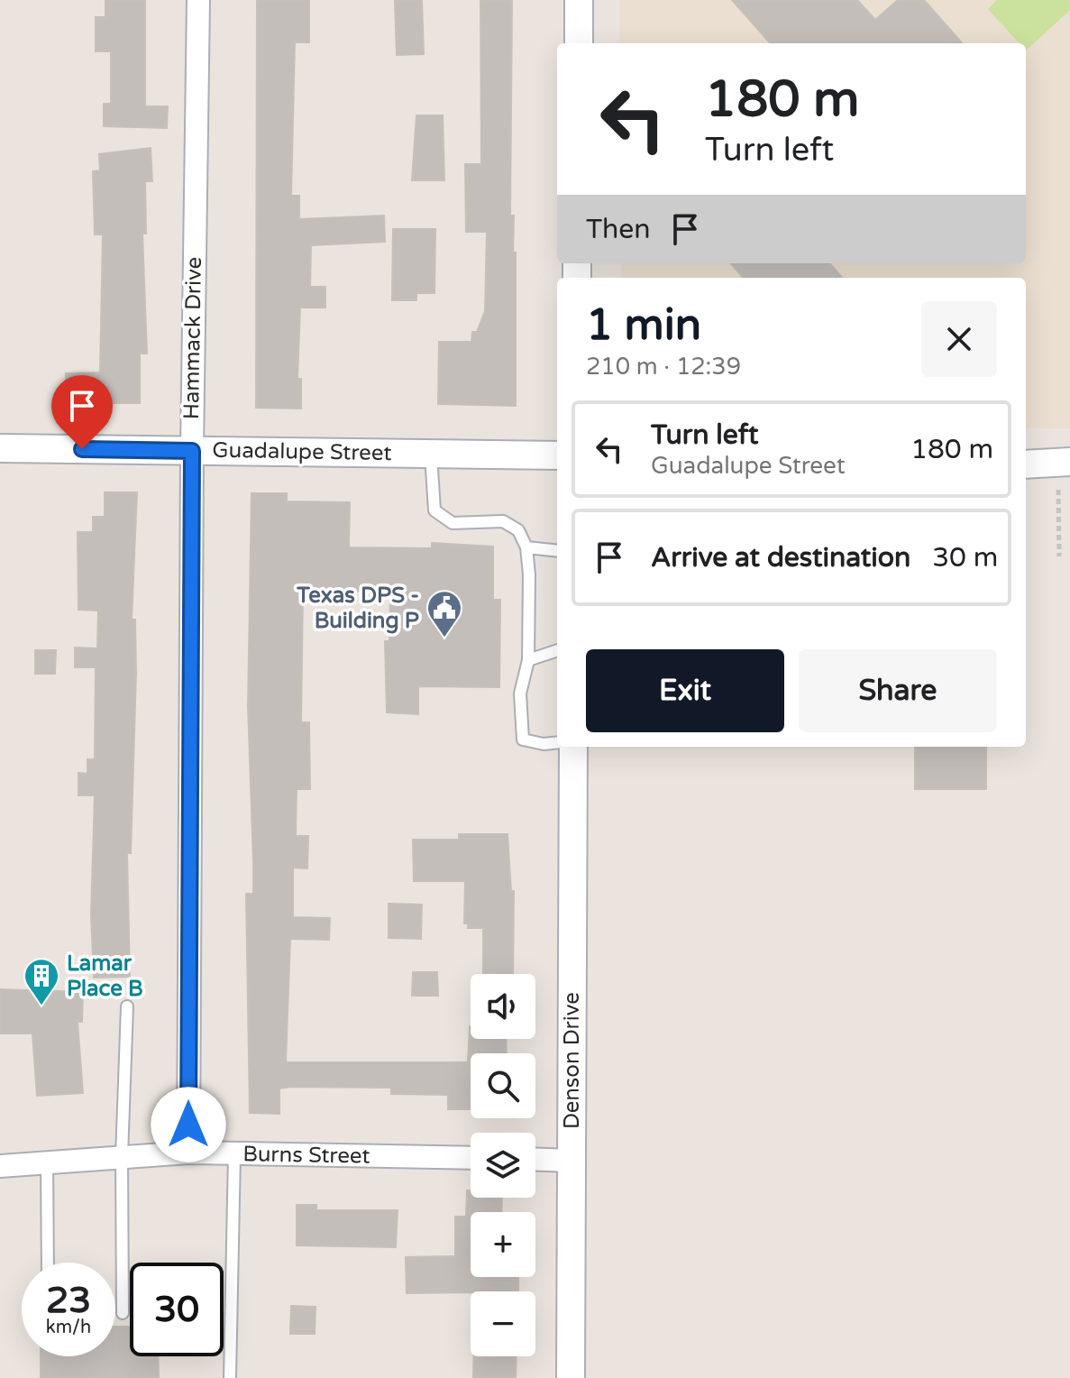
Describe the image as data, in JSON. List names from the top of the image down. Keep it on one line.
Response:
{"streets":{"street":["Hammack Drive","Guadalupe Street","Denson Drive","Burns Street"]},"crossings":[["Hammack Drive","Guadalupe Street"],["Hammack Drive","Burns Street"]],"places":{"public building":["Texas DPS - Building P"],"building":["Lamar Place B"]},"page":{"turn":["180 m","Turn left"],"then":"Then","heading":["1 min","210 m · 12:39"],"list":[{"name":"Turn left","note":"Guadalupe Street","value":"180 m"},{"name":"Arrive at destination","value":"30 m"}],"buttons":["Exit","Share"],"map_buttons":["+","−"],"speed":"23 km/h","limit":"30"}}
